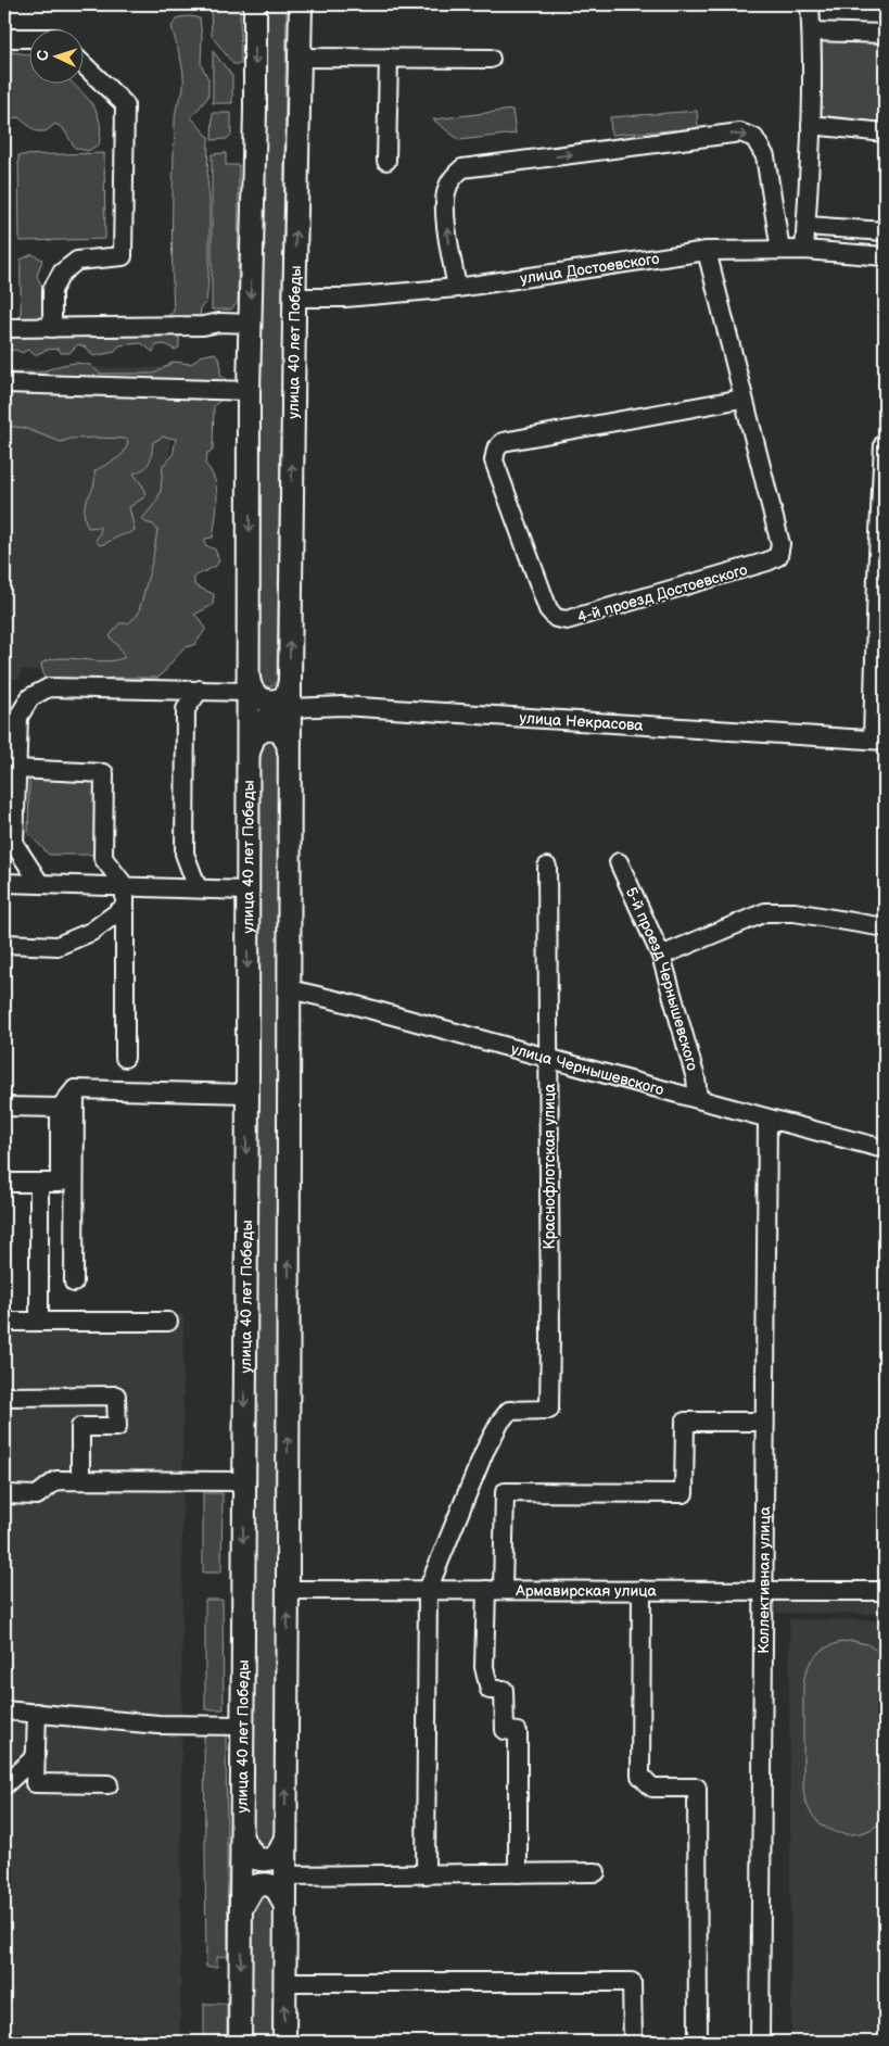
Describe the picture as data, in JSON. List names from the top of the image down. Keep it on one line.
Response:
{"streets":{"main road":["улица 40 лет Победы"],"street":["улица Достоевского","4-й проезд Достоевского","улица Некрасова","5-й проезд Чернышевского","улица Чернышевского","Краснофлотская улица","Коллективная улица","Армавирская улица"]},"crossings":[["улица Достоевского","улица 40 лет Победы"],["улица Достоевского","4-й проезд Достоевского"],["улица 40 лет Победы","улица Некрасова"],["улица 40 лет Победы","улица Чернышевского"],["улица 40 лет Победы","Армавирская улица"],["5-й проезд Чернышевского","улица Чернышевского"],["улица Чернышевского","Краснофлотская улица"],["улица Чернышевского","Коллективная улица"],["Краснофлотская улица","Армавирская улица"],["Коллективная улица","Армавирская улица"]],"north":"left"}
